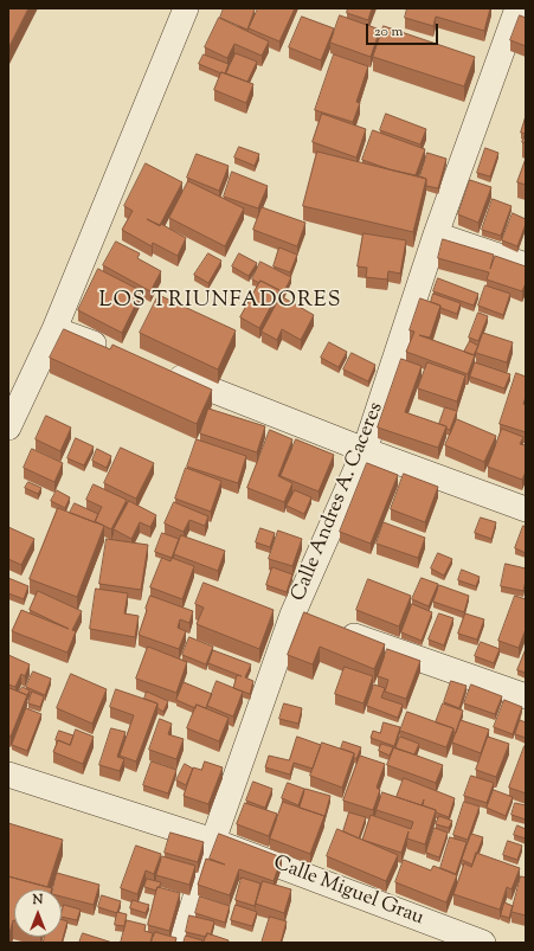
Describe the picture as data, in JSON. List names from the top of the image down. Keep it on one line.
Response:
{"streets":{"street":["Calle Andres A. Caceres","Calle Miguel Grau"]},"crossings":[["Calle Andres A. Caceres","Calle Miguel Grau"]],"districts":["LOS TRIUNFADORES"],"scale_bar":"20 m","north":"top"}
